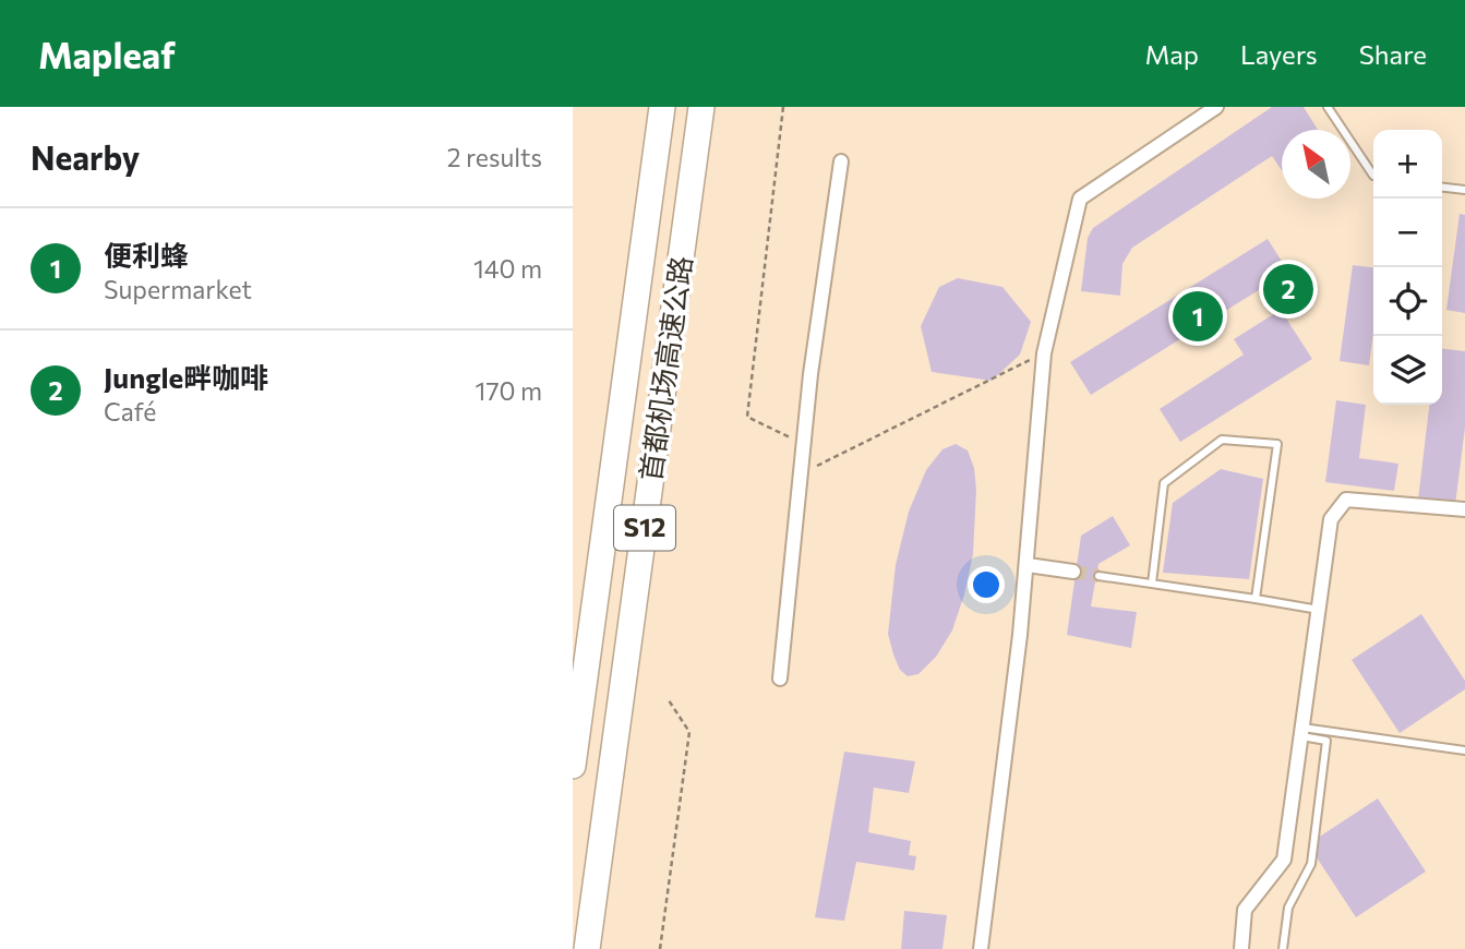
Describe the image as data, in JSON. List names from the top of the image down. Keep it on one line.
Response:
{"streets":{"highway":["首都机场高速公路","S12"]},"north":"top left","page":{"header":"Mapleaf","nav":["Map","Layers","Share"],"heading":["Nearby","2 results"],"map_buttons":["+","−"],"list":[{"mark":"1","name":"便利蜂","note":"Supermarket","value":"140 m"},{"mark":"2","name":"Jungle畔咖啡","note":"Café","value":"170 m"}],"pins":["2","1"]}}
